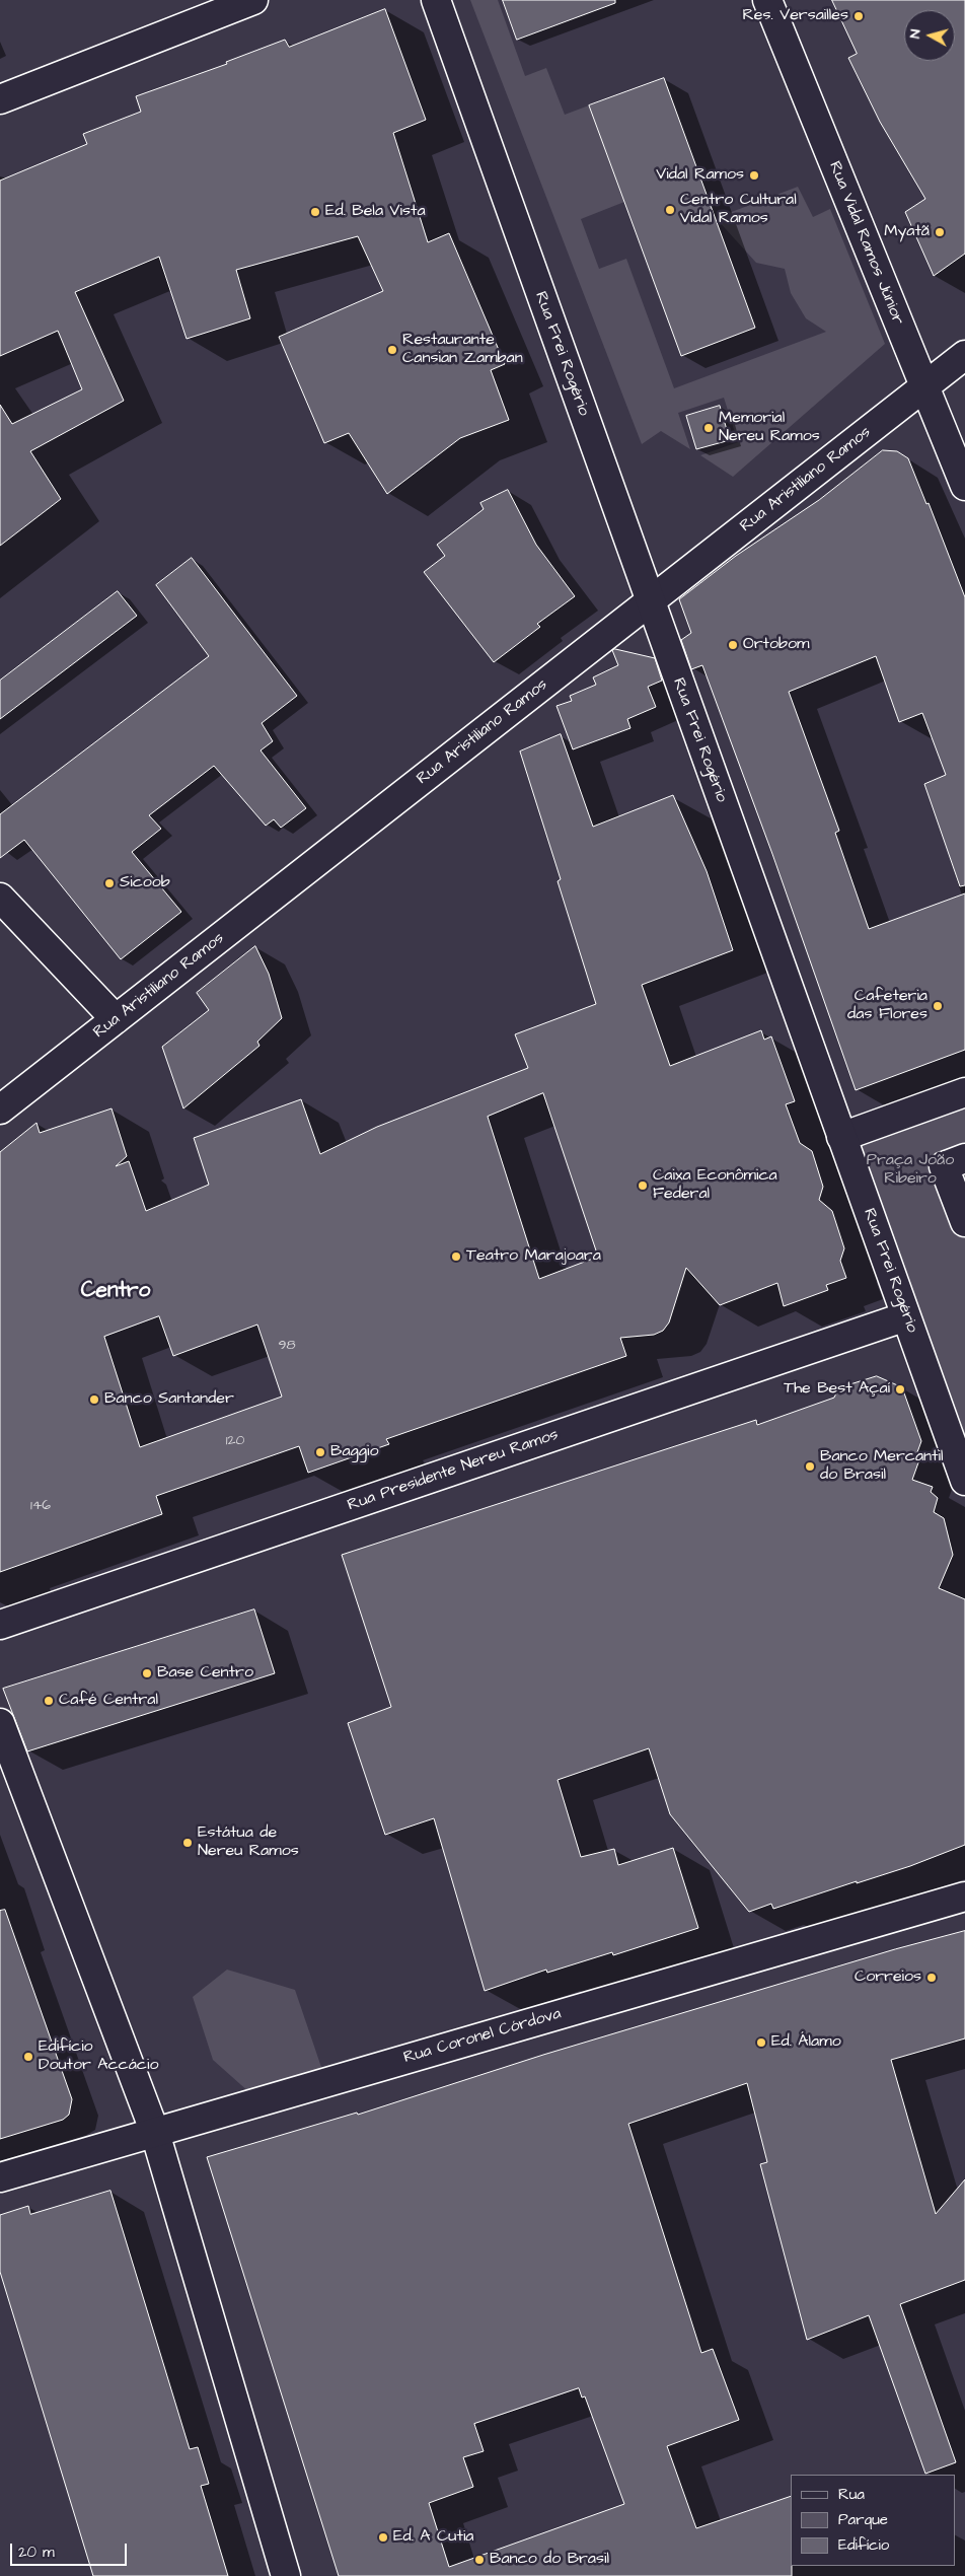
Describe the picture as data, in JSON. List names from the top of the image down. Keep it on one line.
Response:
{"streets":{"street":["Rua Vidal Ramos Júnior","Rua Frei Rogério","Rua Aristiliano Ramos","Rua Presidente Nereu Ramos","Rua Coronel Córdova"]},"crossings":[["Rua Vidal Ramos Júnior","Rua Aristiliano Ramos"],["Rua Frei Rogério","Rua Aristiliano Ramos"],["Rua Frei Rogério","Rua Presidente Nereu Ramos"]],"districts":["Centro"],"parks":["Praça João Ribeiro"],"places":["Res. Versailles","Vidal Ramos","Centro Cultural Vidal Ramos","Ed. Bela Vista","Myatã","Restaurante Cansian Zamban","Memorial Nereu Ramos","Ortobom","Sicoob","Cafeteria das Flores","Caixa Econômica Federal","Teatro Marajoara","The Best Açaí","Banco Santander","Baggio","Banco Mercantil do Brasil","Base Centro","Café Central","Estátua de Nereu Ramos","Correios","Ed. Álamo","Edifício Doutor Accácio","Ed. A Cutia","Banco do Brasil"],"house_numbers":["98","120","146"],"legend":["Rua","Parque","Edifício"],"scale_bar":"20 m","north":"left"}
